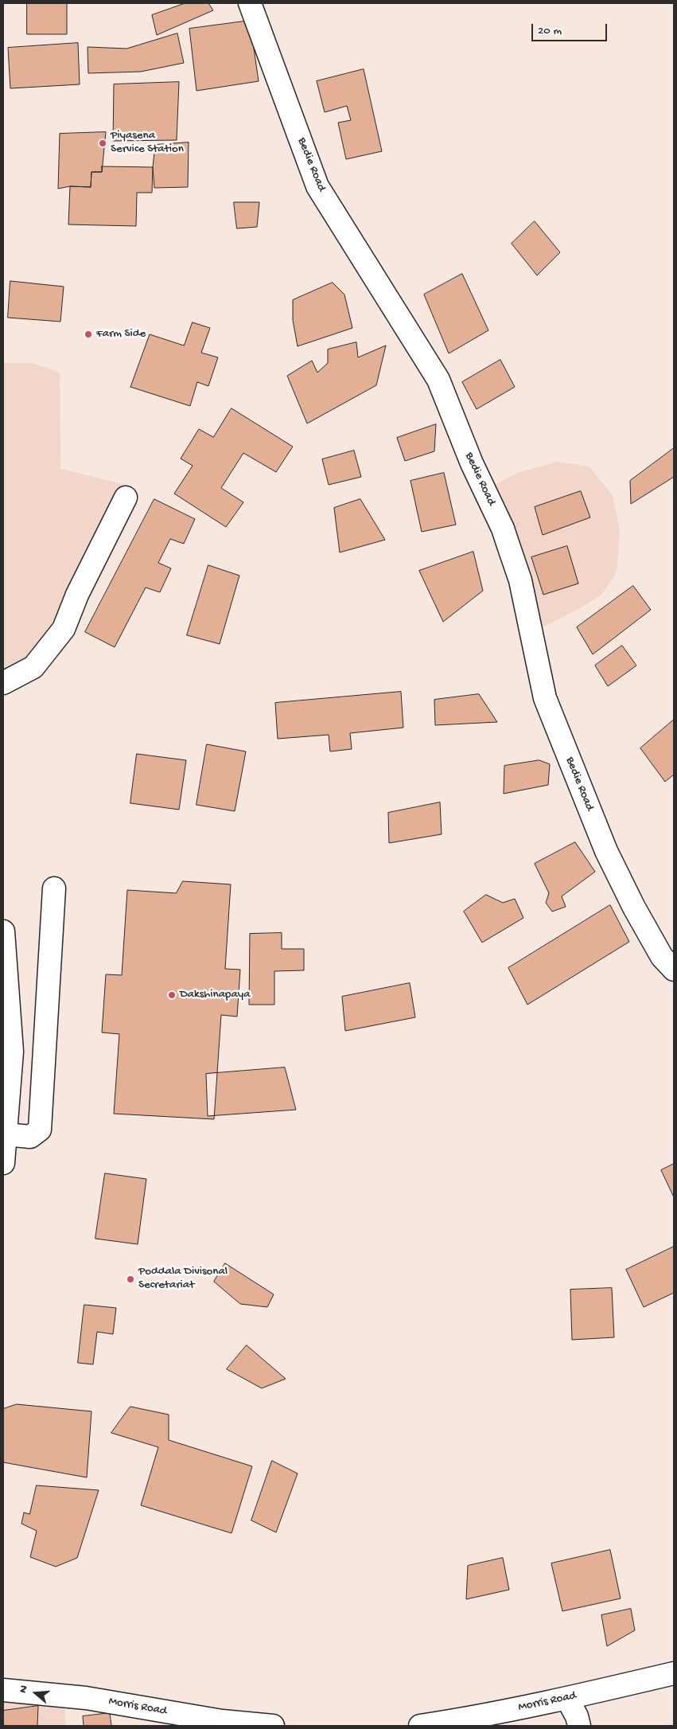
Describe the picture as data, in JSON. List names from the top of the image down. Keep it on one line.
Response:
{"streets":{"street":["Bedie Road","Morris Road"]},"places":["Piyasena Service Station","Farm Side","Dakshinapaya","Poddala Divisonal Secretariat"],"scale_bar":"20 m","north":"left"}
